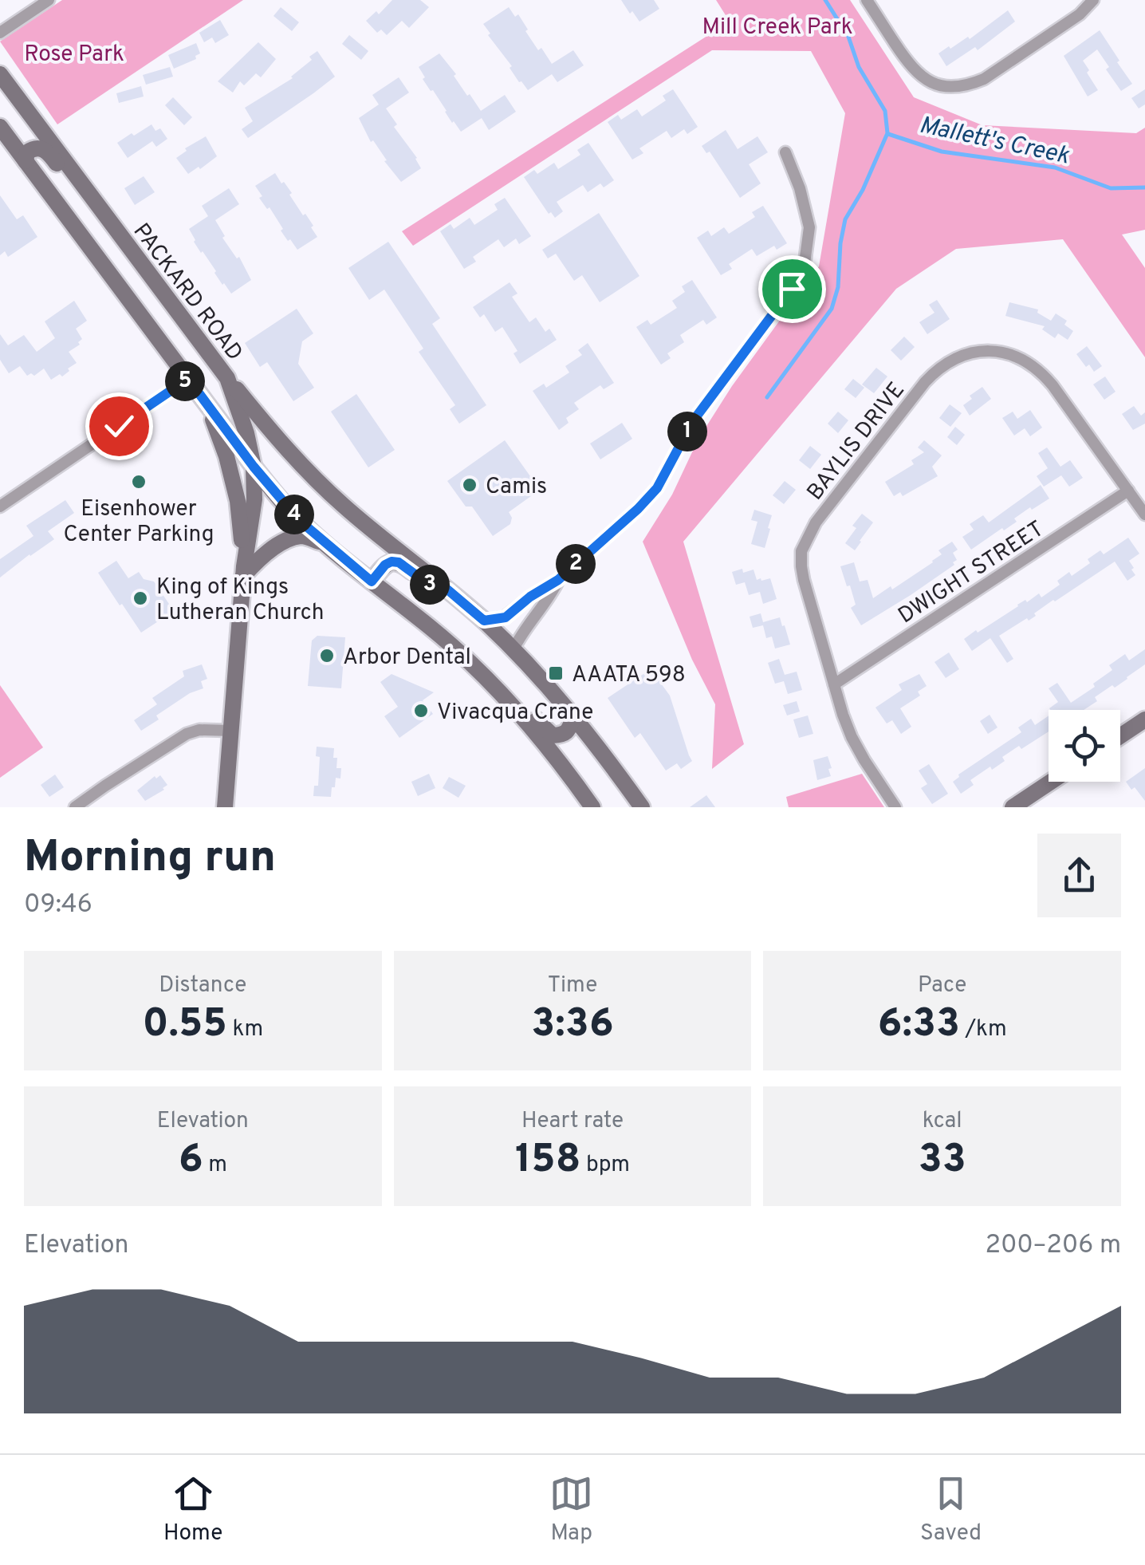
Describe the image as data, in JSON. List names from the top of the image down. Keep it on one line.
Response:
{"streets":{"main road":["PACKARD ROAD"],"street":["BAYLIS DRIVE","DWIGHT STREET"]},"crossings":[["BAYLIS DRIVE","DWIGHT STREET"]],"water":["Mallett's Creek"],"parks":["Mill Creek Park","Rose Park"],"places":{"other":["Eisenhower Center Parking","Camis","King of Kings Lutheran Church","Arbor Dental","Vivacqua Crane"],"transit":["AAATA 598"]},"page":{"pins":["5","1","4","2","3"],"heading":["Morning run","09:46"],"stats":[["Distance","0.55 km"],["Time","3:36"],["Pace","6:33 /km"],["Elevation","6 m"],["Heart rate","158 bpm"],["kcal","33"]],"chart":["Elevation","200–206 m"],"tabs":["Home","Map","Saved"]}}
